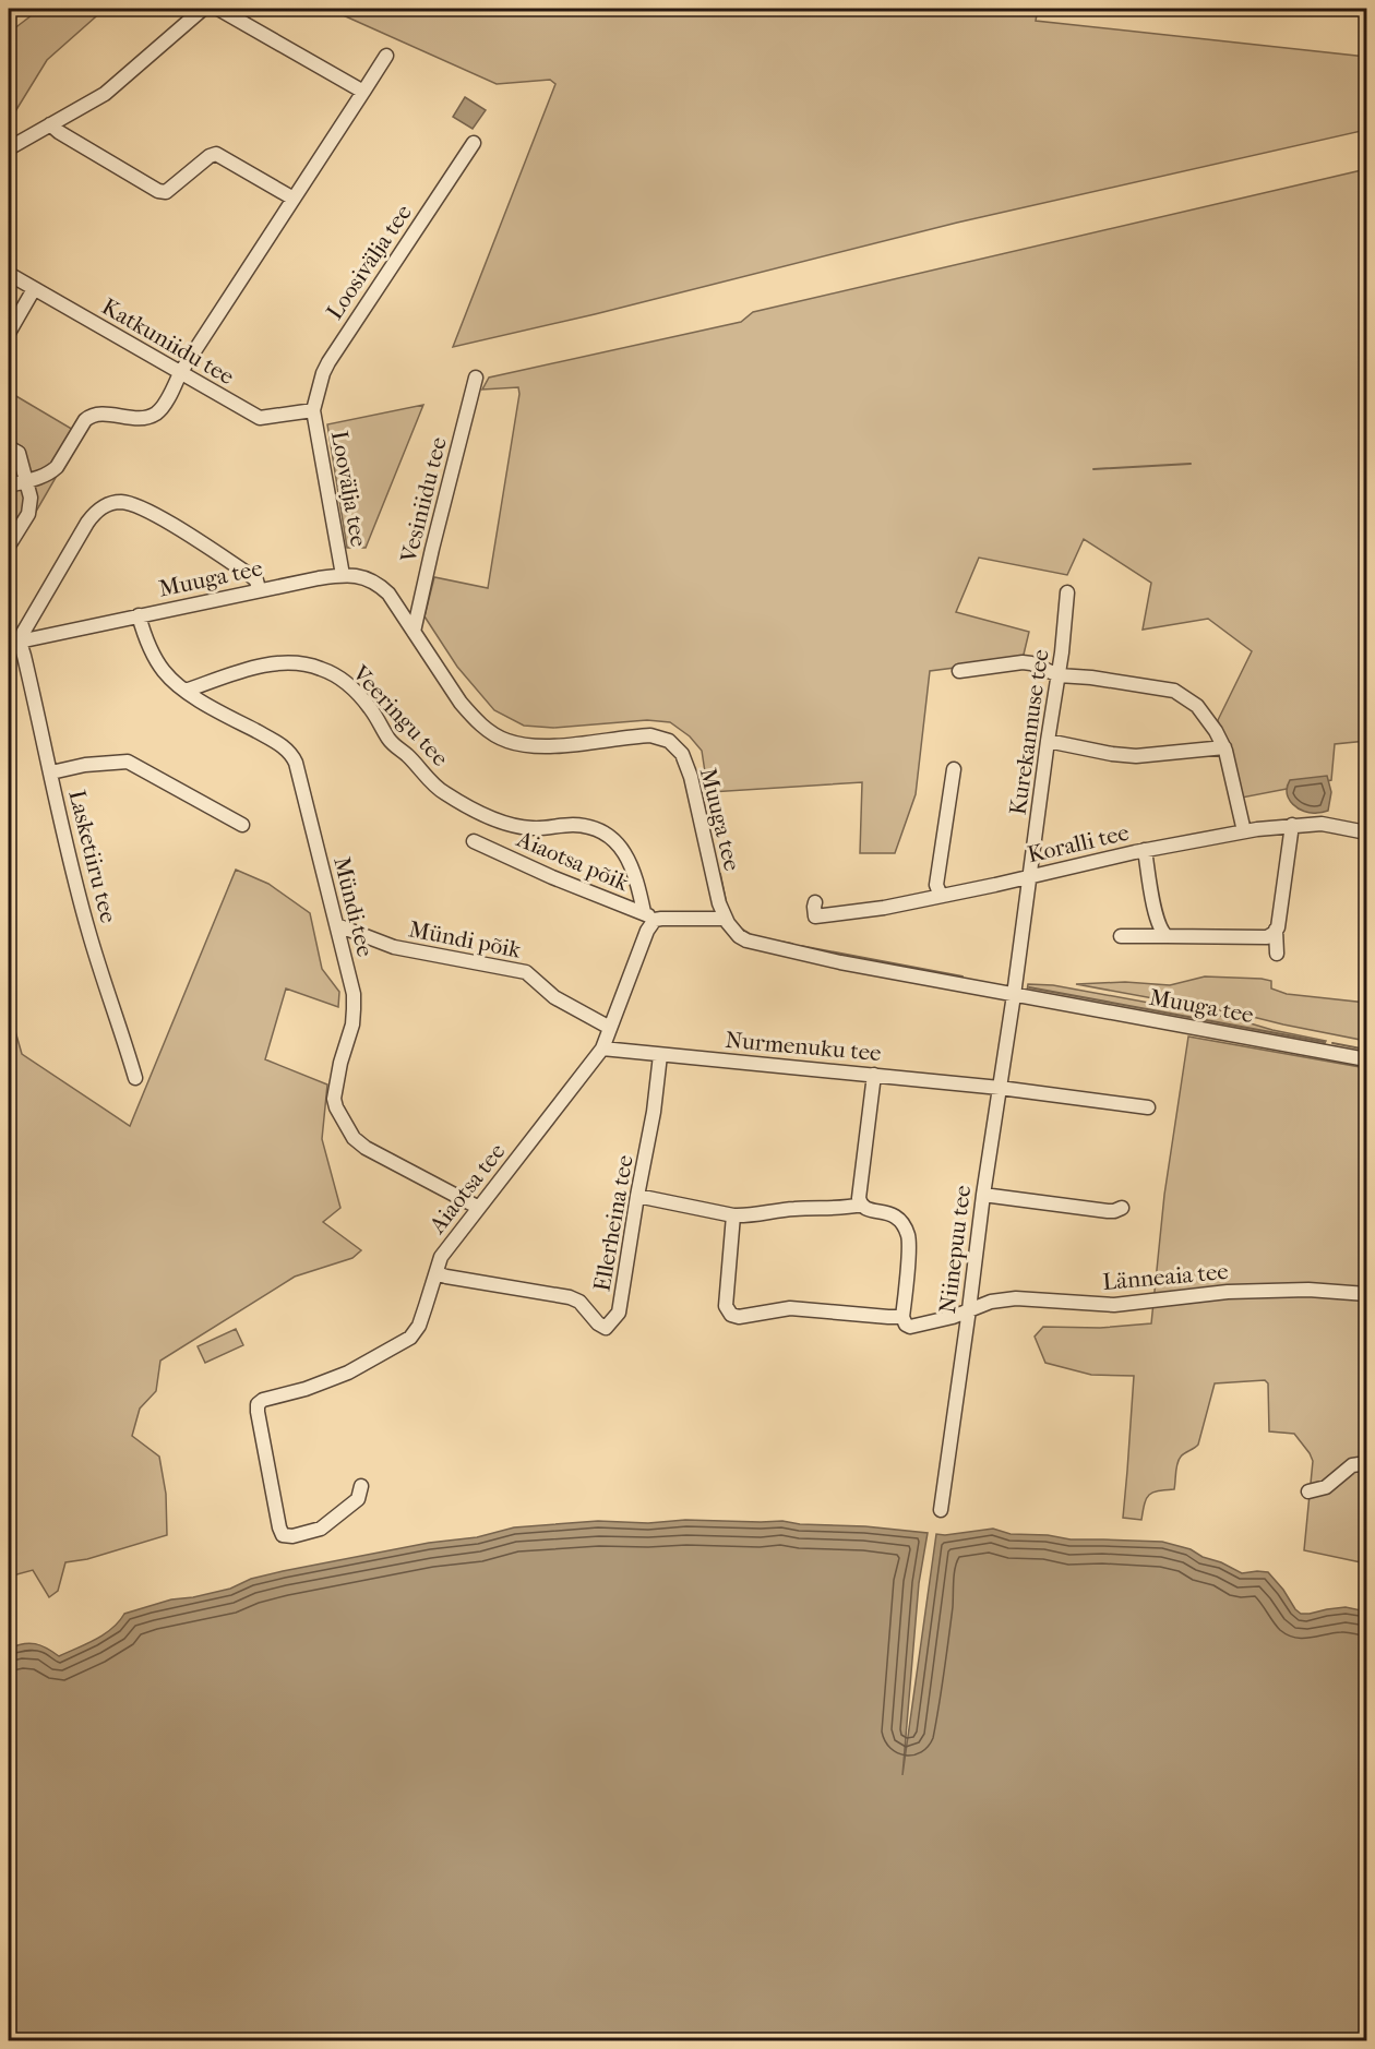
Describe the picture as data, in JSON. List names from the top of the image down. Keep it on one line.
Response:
{"streets":{"street":["Loosivälja tee","Katkuniidu tee","Loovälja tee","Vesiniidu tee","Muuga tee","Veeringu tee","Kurekannuse tee","Koralli tee","Lasketiiru tee","Aiaotsa põik","Mündi tee","Mündi põik","Nurmenuku tee","Aiaotsa tee","Ellerheina tee","Niinepuu tee","Länneaia tee"]},"crossings":[["Loosivälja tee","Katkuniidu tee"],["Loosivälja tee","Loovälja tee"],["Katkuniidu tee","Loovälja tee"],["Loovälja tee","Muuga tee"],["Vesiniidu tee","Muuga tee"],["Muuga tee","Kurekannuse tee"],["Muuga tee","Lasketiiru tee"],["Muuga tee","Mündi tee"],["Muuga tee","Niinepuu tee"],["Veeringu tee","Aiaotsa põik"],["Veeringu tee","Mündi tee"],["Veeringu tee","Aiaotsa tee"],["Kurekannuse tee","Koralli tee"],["Kurekannuse tee","Niinepuu tee"],["Aiaotsa põik","Aiaotsa tee"],["Mündi tee","Mündi põik"],["Mündi tee","Aiaotsa tee"],["Mündi põik","Aiaotsa tee"],["Nurmenuku tee","Aiaotsa tee"],["Nurmenuku tee","Ellerheina tee"],["Nurmenuku tee","Niinepuu tee"],["Aiaotsa tee","Ellerheina tee"],["Niinepuu tee","Länneaia tee"]]}
